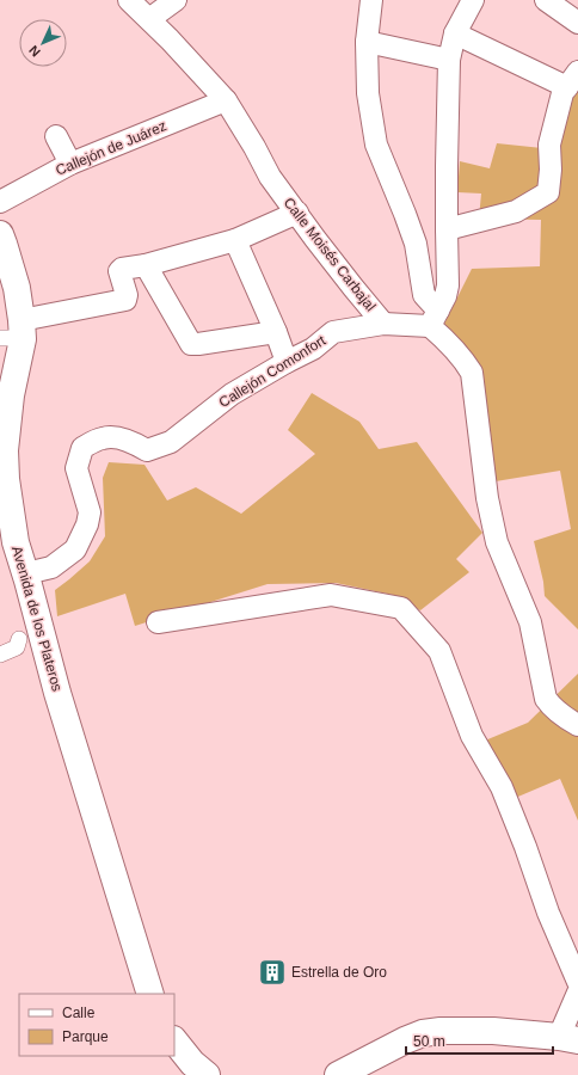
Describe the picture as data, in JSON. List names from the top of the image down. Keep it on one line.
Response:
{"streets":{"main road":["Avenida de los Plateros"],"street":["Callejón de Juárez","Calle Moisés Carbajal","Callejón Comonfort"]},"crossings":[["Callejón de Juárez","Calle Moisés Carbajal"],["Calle Moisés Carbajal","Callejón Comonfort"],["Callejón Comonfort","Avenida de los Plateros"]],"places":{"building":["Estrella de Oro"]},"legend":["Calle","Parque"],"scale_bar":"50 m","north":"bottom left"}
